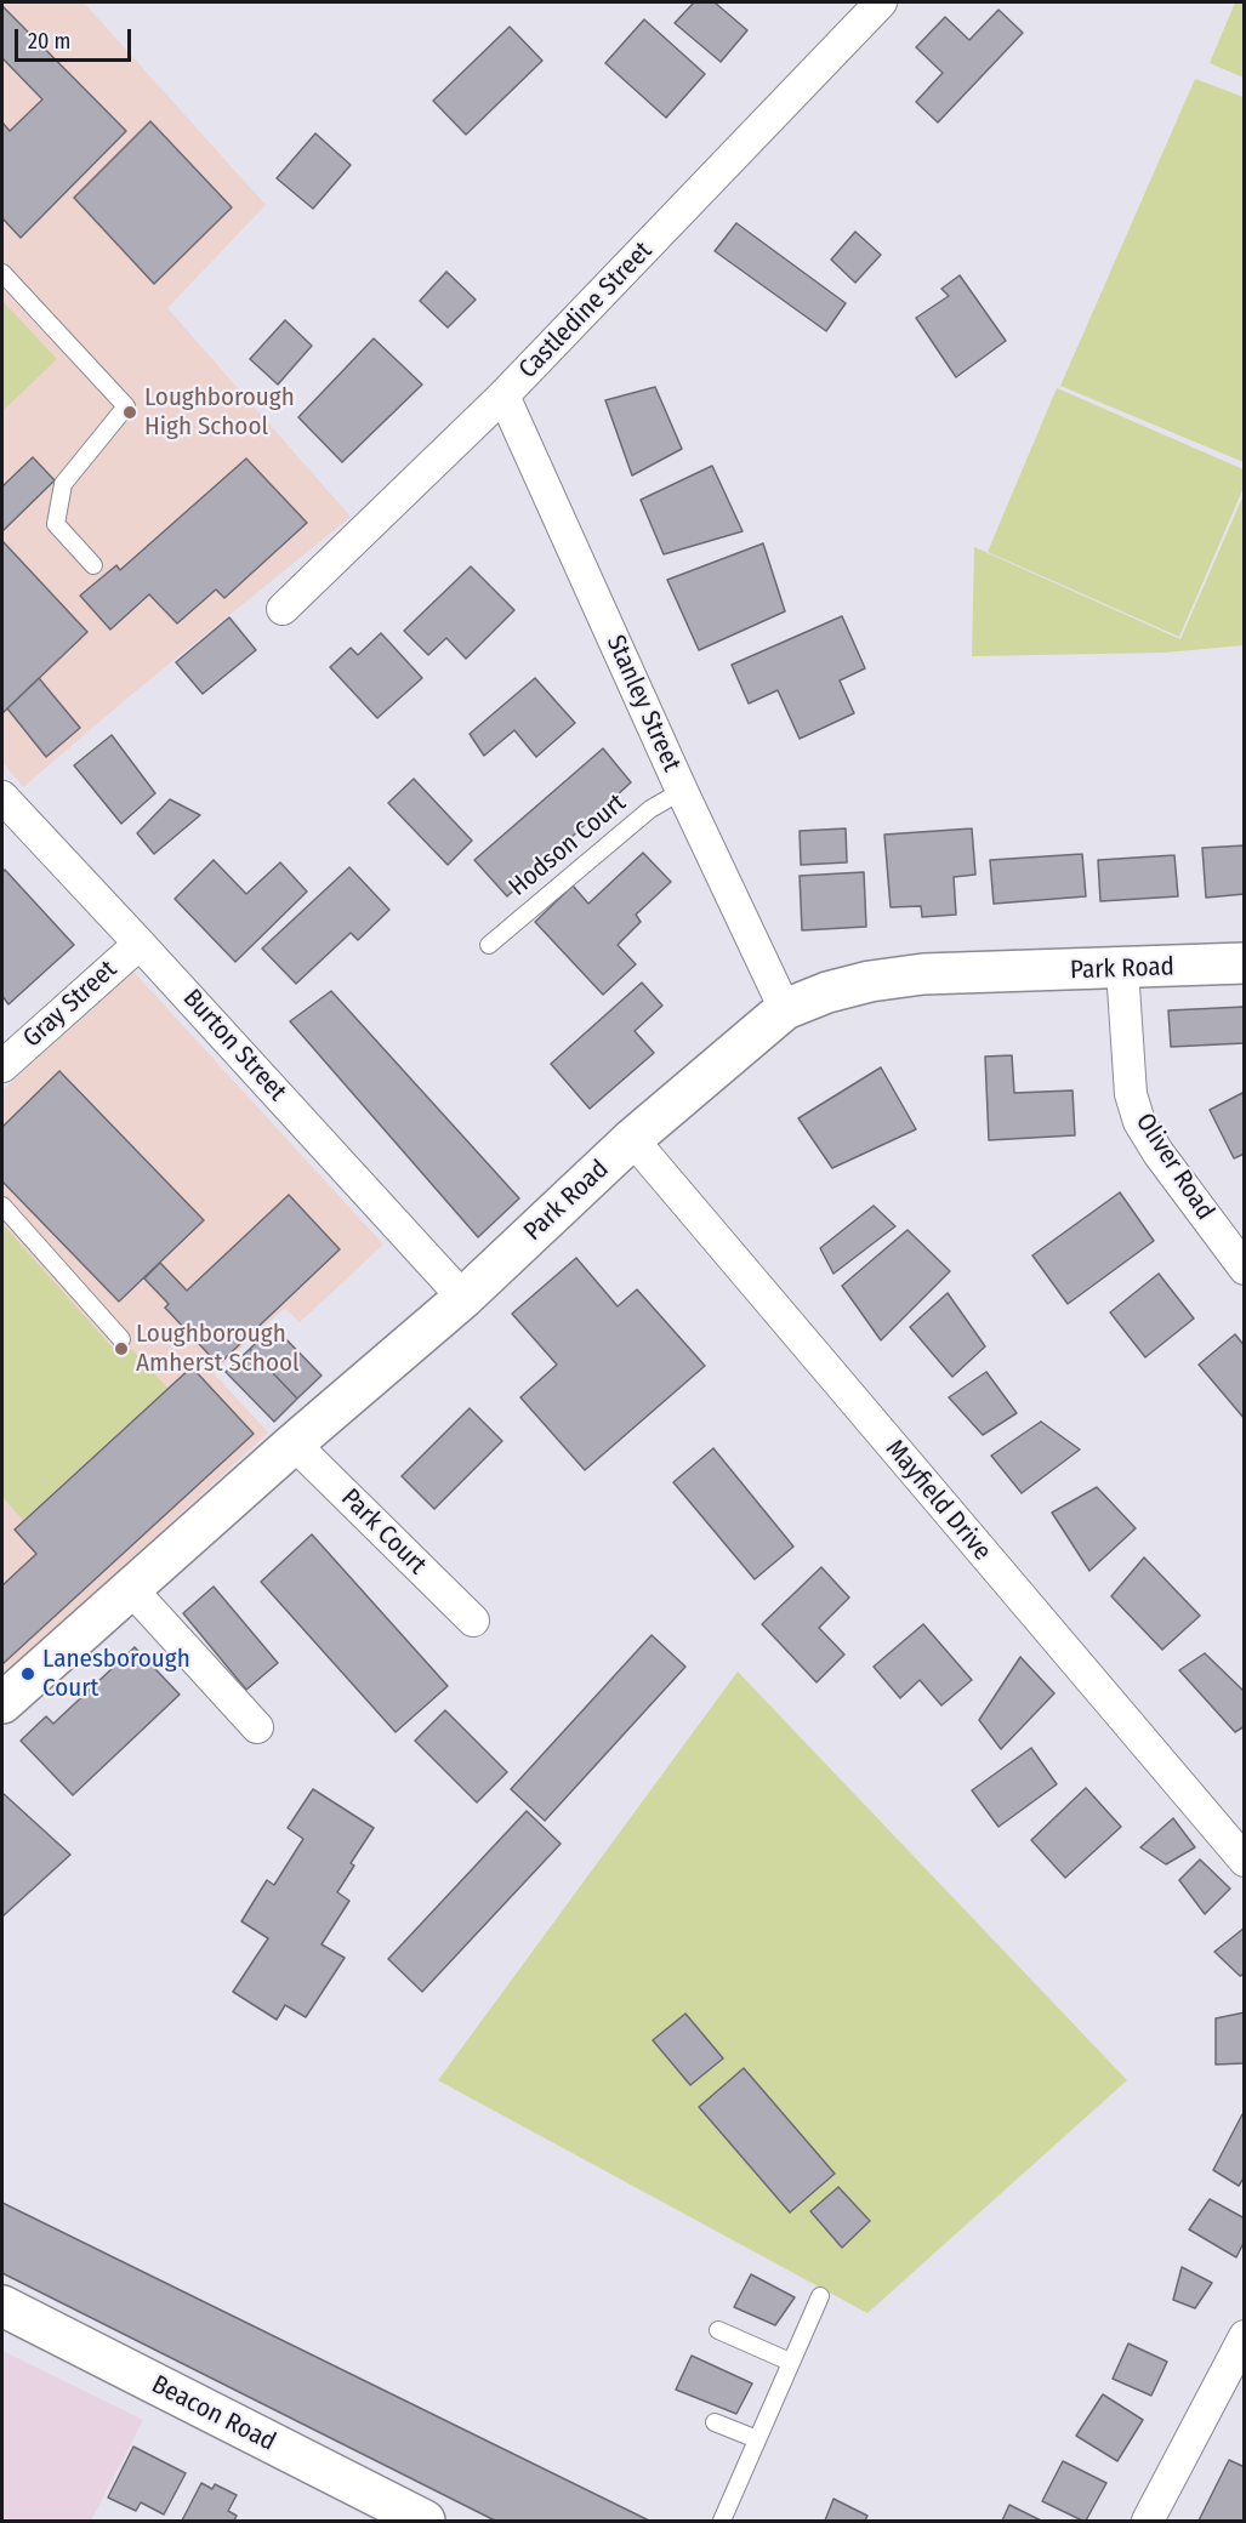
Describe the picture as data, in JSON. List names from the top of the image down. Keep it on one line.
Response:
{"streets":{"street":["Castledine Street","Stanley Street","Park Road","Gray Street","Burton Street","Oliver Road","Mayfield Drive","Park Court","Beacon Road"],"lane":["Hodson Court"]},"crossings":[["Castledine Street","Stanley Street"],["Stanley Street","Hodson Court"],["Stanley Street","Park Road"],["Park Road","Burton Street"],["Park Road","Oliver Road"],["Park Road","Mayfield Drive"],["Park Road","Park Court"],["Gray Street","Burton Street"]],"places":["Loughborough High School","Loughborough Amherst School","Lanesborough Court"],"scale_bar":"20 m"}
